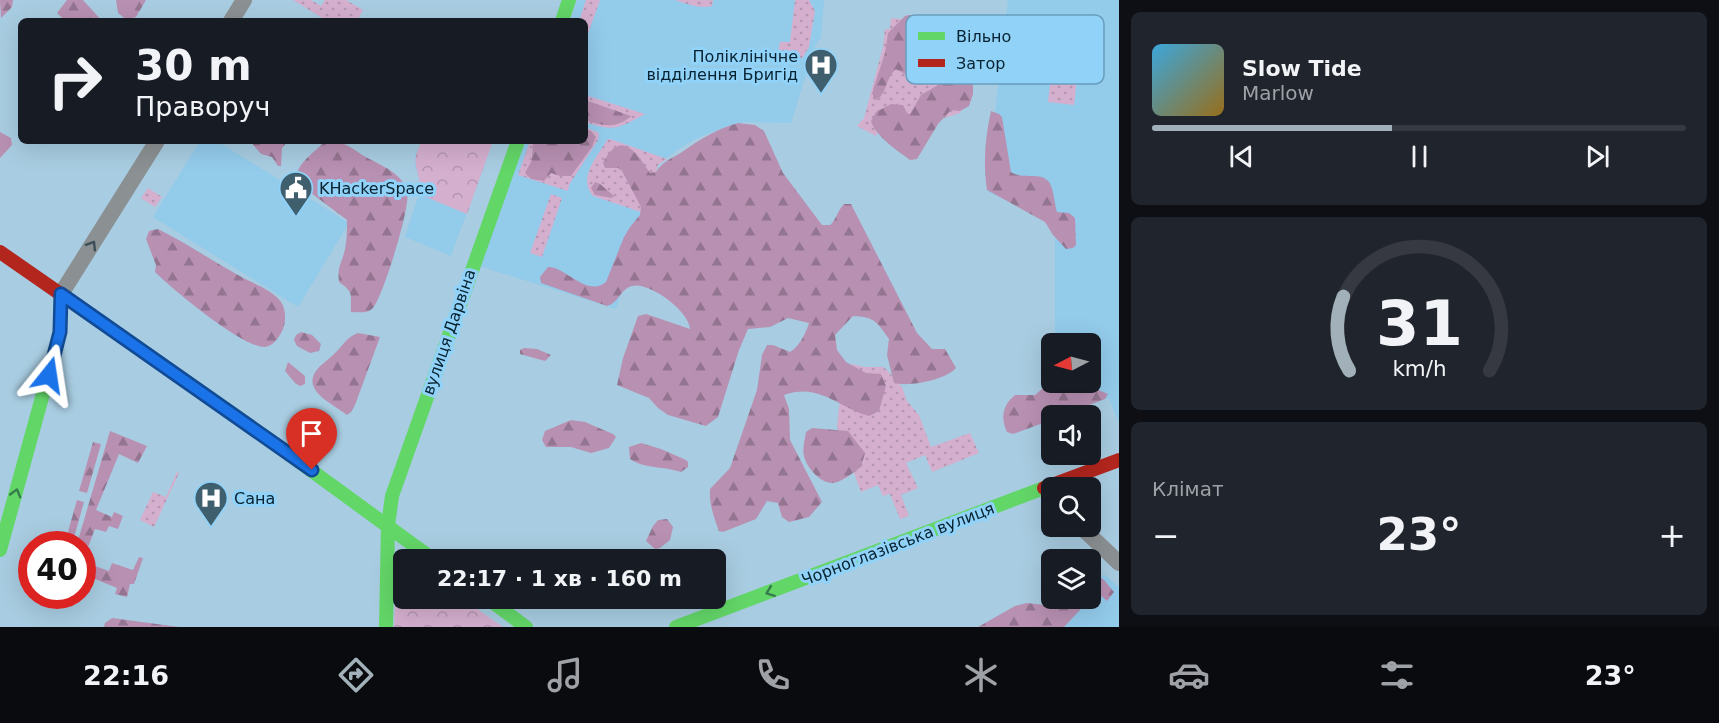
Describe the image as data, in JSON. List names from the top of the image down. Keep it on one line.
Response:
{"streets":{"street":["вулиця Дарвіна","Чорноглазівська вулиця"]},"one_way":["Чорноглазівська вулиця"],"places":{"hospital":["Поліклінічне відділення Бригід","Сана"],"public building":["KHackerSpace"]},"legend":["Вільно","Затор"],"north":"left","page":{"turn":["30 m","Праворуч"],"song":["Slow Tide","Marlow"],"tile":"Клімат","heat":["−","23°","+"],"limit":"40","trip":"22:17 · 1 хв · 160 m","tabs":["22:16","23°"],"gauge":["31","km/h"]}}
